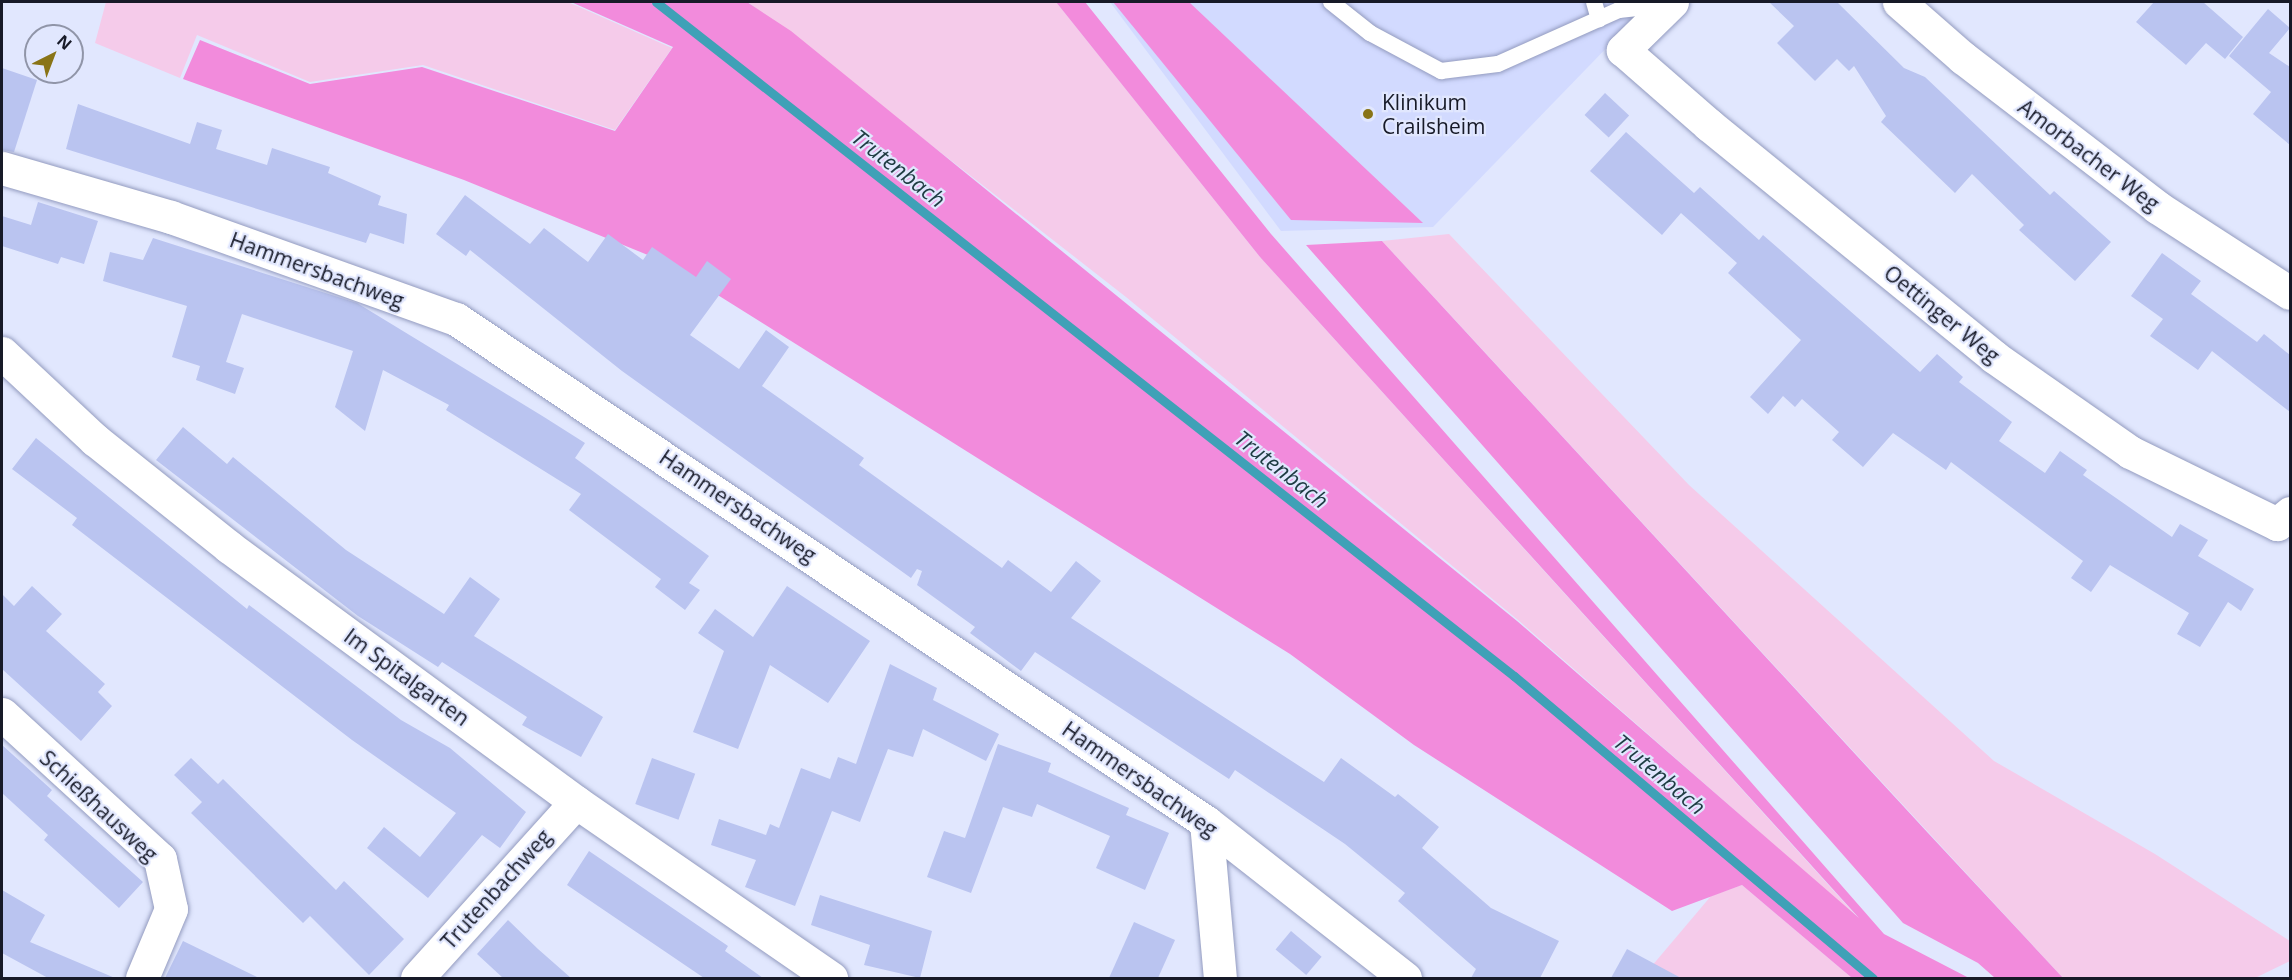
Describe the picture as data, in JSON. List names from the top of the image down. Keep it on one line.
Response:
{"streets":{"street":["Amorbacher Weg","Hammersbachweg","Oettinger Weg","Im Spitalgarten","Schießhausweg","Trutenbachweg"]},"crossings":[["Im Spitalgarten","Trutenbachweg"]],"water":["Trutenbach"],"places":["Klinikum Crailsheim"],"north":"top right"}
